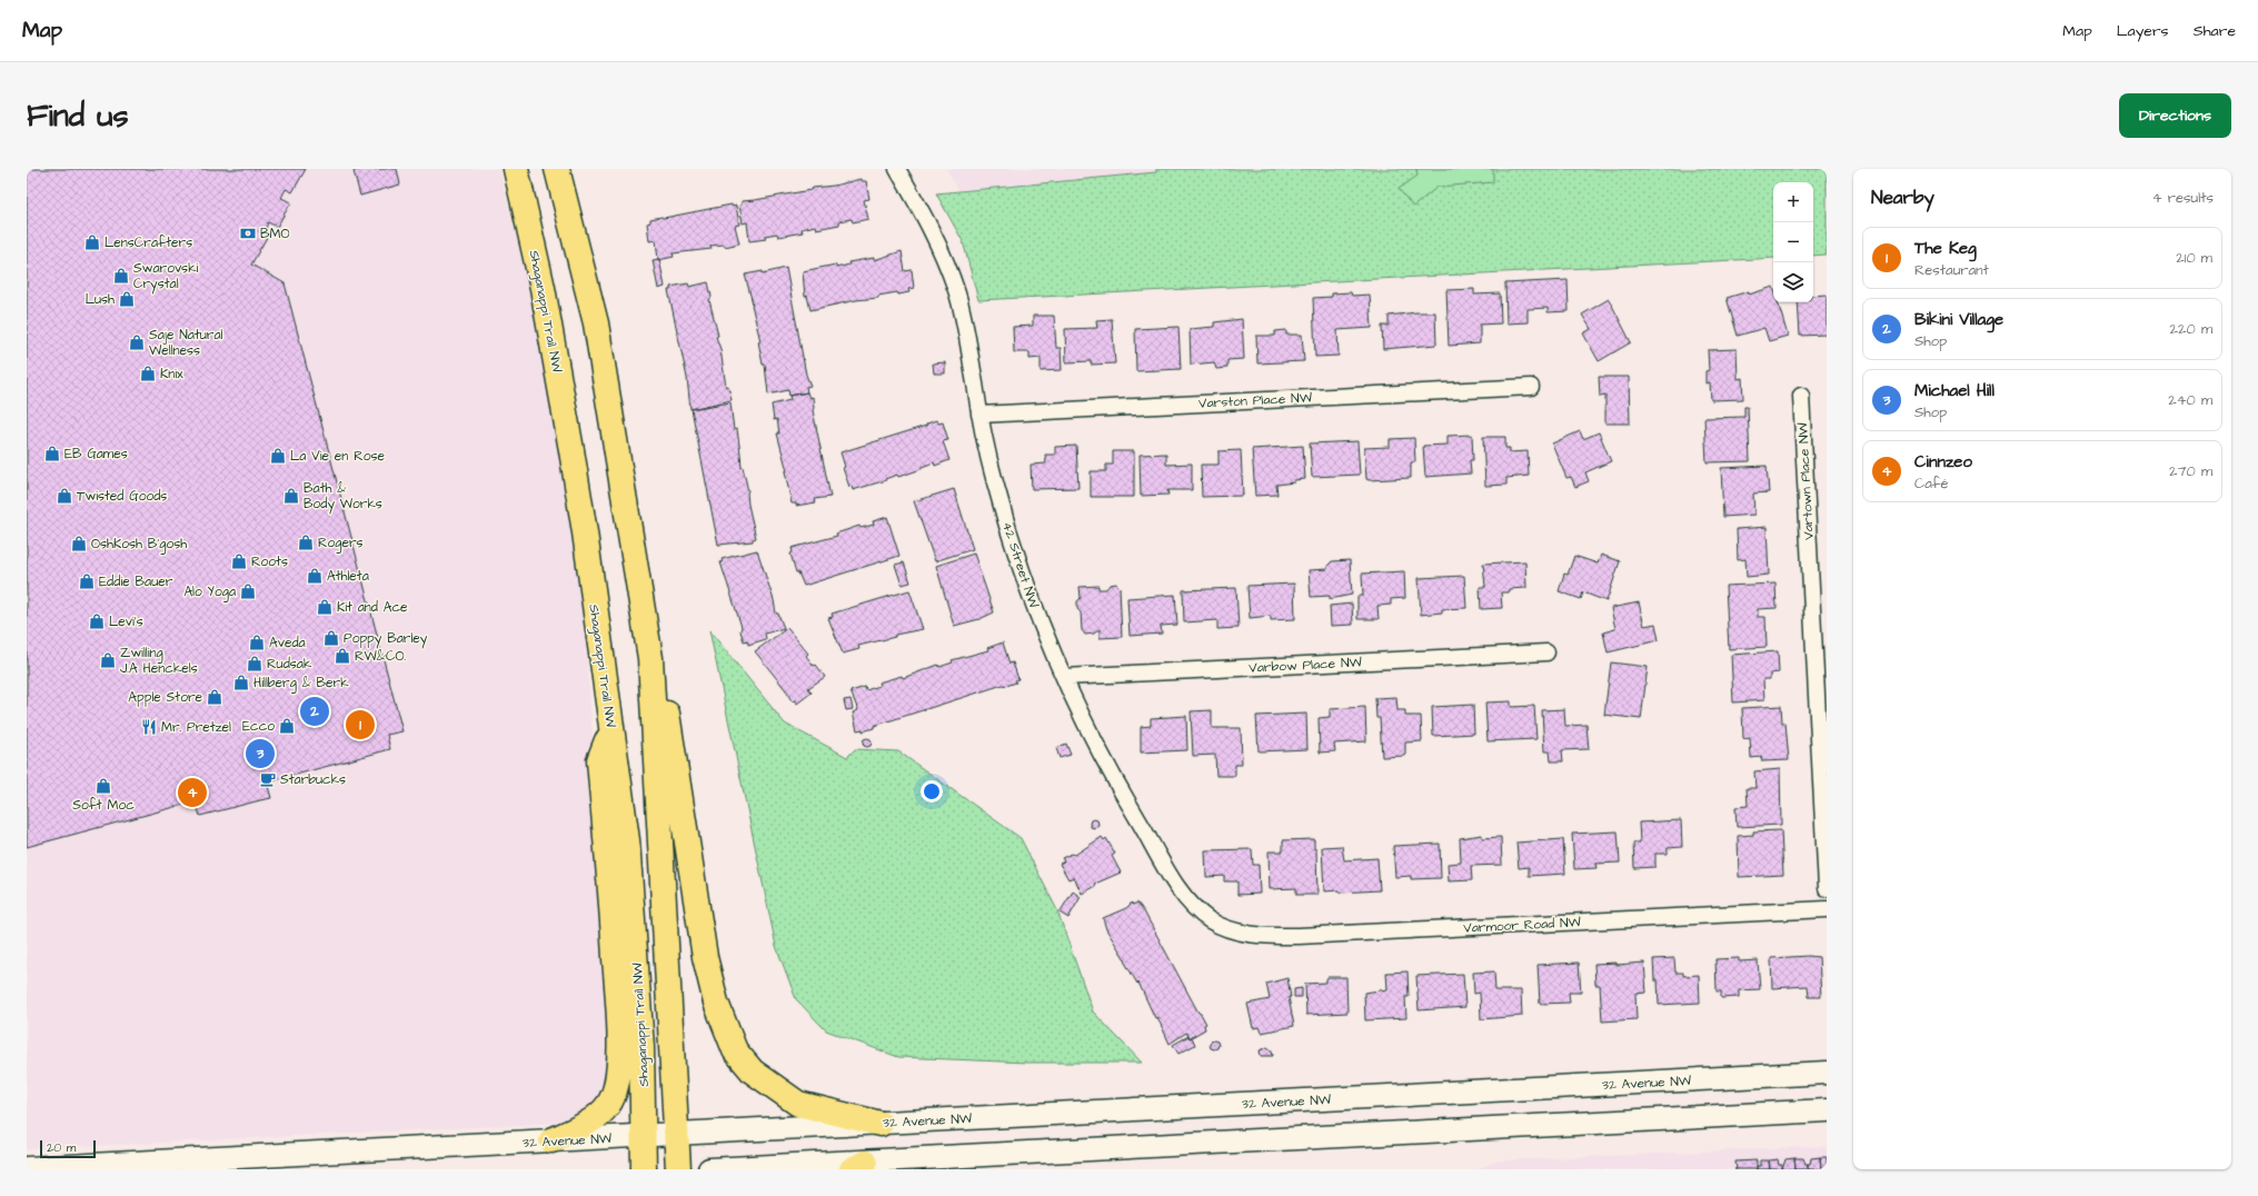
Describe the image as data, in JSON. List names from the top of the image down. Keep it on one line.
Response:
{"streets":{"main road":["Shaganappi Trail NW","32 Avenue NW"],"street":["Varston Place NW","Vartown Place NW","42 Street NW","Varbow Place NW","Varmoor Road NW"]},"crossings":[["Shaganappi Trail NW","32 Avenue NW"],["Varston Place NW","42 Street NW"],["42 Street NW","Varbow Place NW"],["42 Street NW","Varmoor Road NW"]],"places":{"bank":["BMO"],"shop":["LensCrafters","Swarovski Crystal","Lush","Saje Natural Wellness","Knix","EB Games","La Vie en Rose","Twisted Goods","Bath & Body Works","Rogers","OshKosh B'gosh","Roots","Athleta","Eddie Bauer","Alo Yoga","Kit and Ace","Levi's","Poppy Barley","Aveda","RW&CO.","Zwilling J.A Henckels","Rudsak","Hillberg & Berk","Apple Store","Ecco","Soft Moc"],"restaurant":["Mr. Pretzel"],"cafe":["Starbucks"]},"scale_bar":"20 m","page":{"header":"Map","nav":["Map","Layers","Share"],"buttons":"Directions","title":"Find us","heading":["Nearby","4 results"],"map_buttons":["+","−"],"list":[{"mark":"1","name":"The Keg","note":"Restaurant","value":"210 m"},{"mark":"2","name":"Bikini Village","note":"Shop","value":"220 m"},{"mark":"3","name":"Michael Hill","note":"Shop","value":"240 m"},{"mark":"4","name":"Cinnzeo","note":"Café","value":"270 m"}],"pins":["2","1","3","4"],"scale":"20 m"}}
